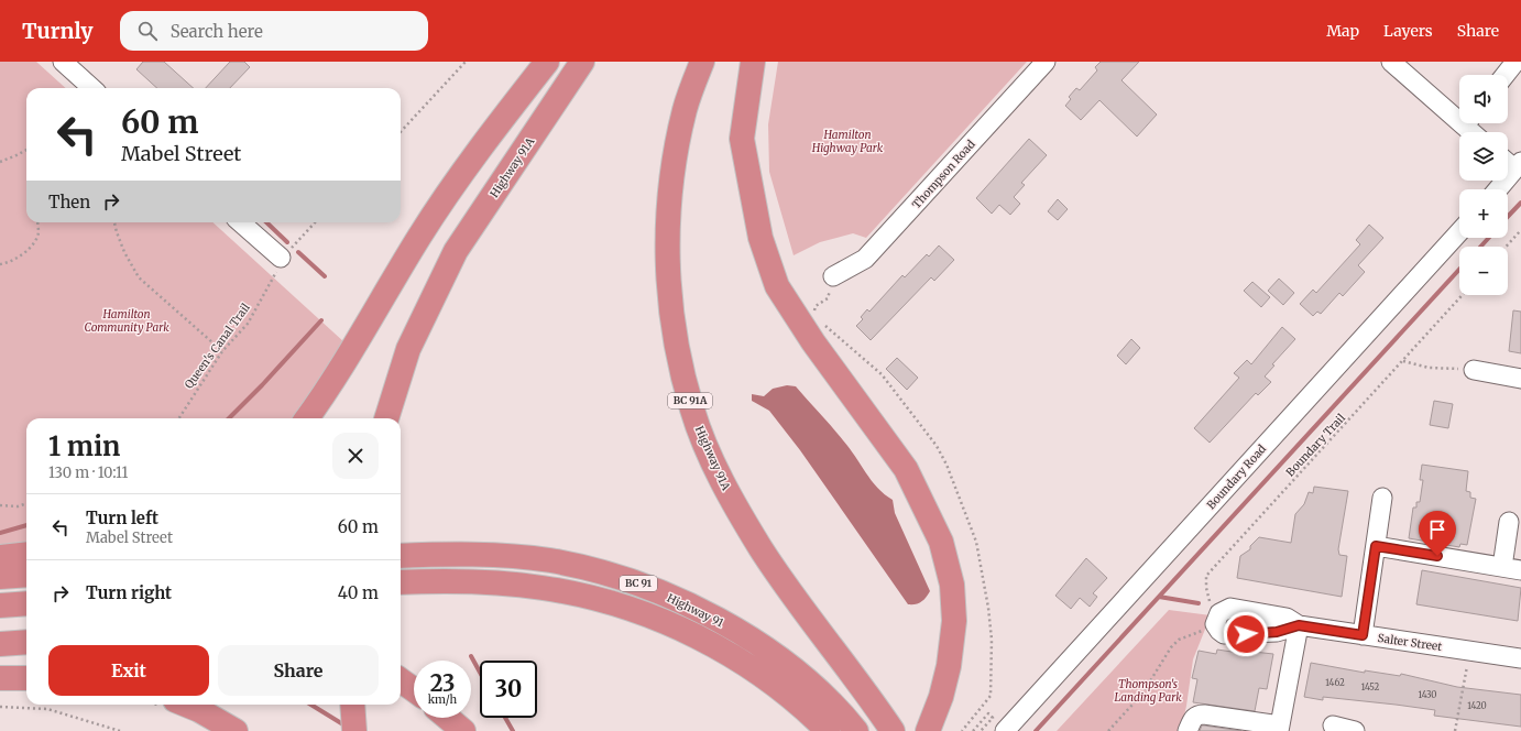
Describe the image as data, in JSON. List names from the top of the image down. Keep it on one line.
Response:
{"streets":{"highway":["Highway 91A","BC 91A","BC 91","Highway 91"],"street":["Thompson Road","Boundary Road","Salter Street"],"path":["Queen's Canal Trail","Boundary Trail"]},"crossings":[["Boundary Trail","Salter Street"]],"parks":["Hamilton Highway Park","Hamilton Community Park","Thompson's Landing Park"],"house_numbers":["1462","1452","1430","1420"],"page":{"header":"Turnly","search":"Search here","nav":["Map","Layers","Share"],"map_buttons":["+","−"],"turn":["60 m","Mabel Street"],"then":"Then","heading":["1 min","130 m · 10:11"],"list":[{"name":"Turn left","note":"Mabel Street","value":"60 m"},{"name":"Turn right","value":"40 m"}],"buttons":["Exit","Share"],"speed":"23 km/h","limit":"30"}}
